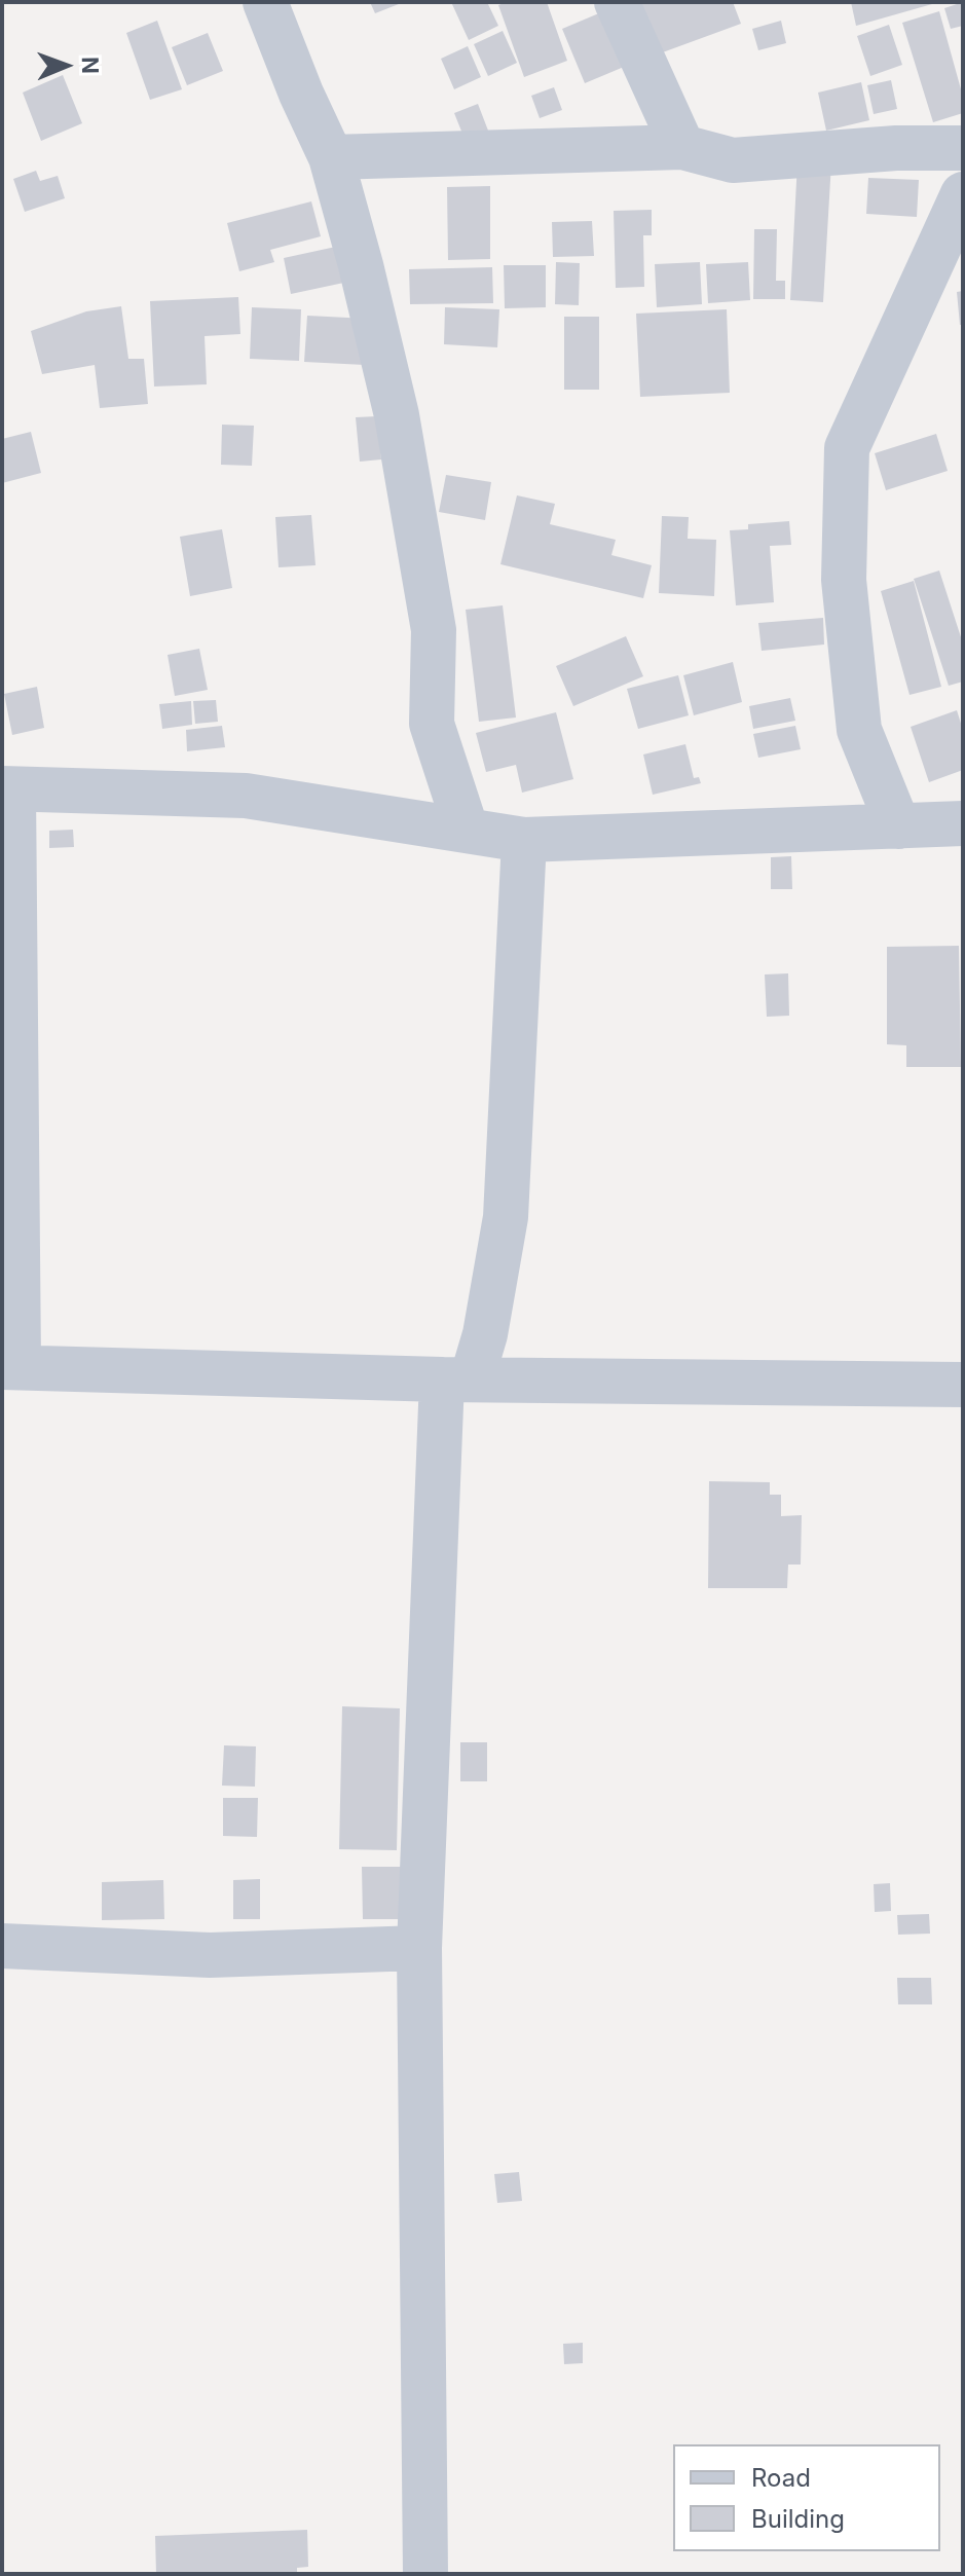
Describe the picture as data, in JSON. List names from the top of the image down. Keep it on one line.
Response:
{"legend":["Road","Building"],"north":"right"}
